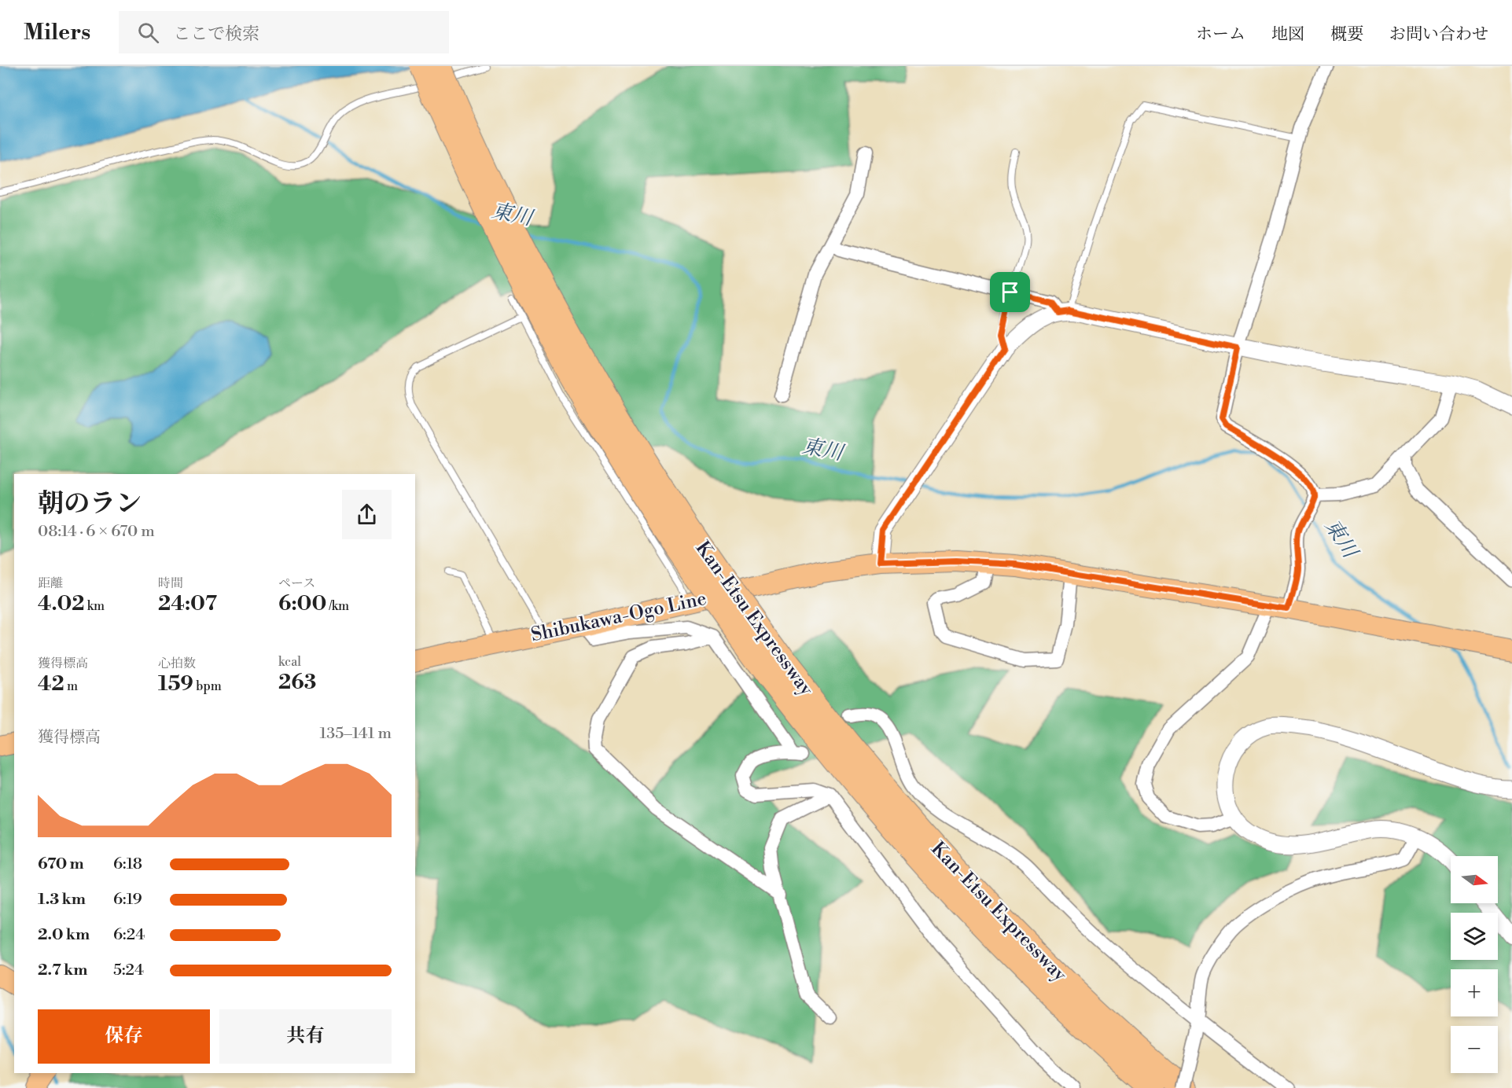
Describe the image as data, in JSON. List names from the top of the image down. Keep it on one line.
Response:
{"streets":{"highway":["Kan-Etsu Expressway"],"main road":["Shibukawa-Ogo Line"]},"water":["東川"],"north":"right","page":{"header":"Milers","search":"ここで検索","nav":["ホーム","地図","概要","お問い合わせ"],"heading":["朝のラン","08:14 · 6 × 670 m"],"stats":[["距離","4.02 km"],["時間","24:07"],["ペース","6:00 /km"],["獲得標高","42 m"],["心拍数","159 bpm"],["kcal","263"]],"chart":["獲得標高","135–141 m"],"list":[{"name":"670 m","note":"6:18"},{"name":"1.3 km","note":"6:19"},{"name":"2.0 km","note":"6:24"},{"name":"2.7 km","note":"5:24"}],"map_buttons":["+","−"],"buttons":["保存","共有"]}}
